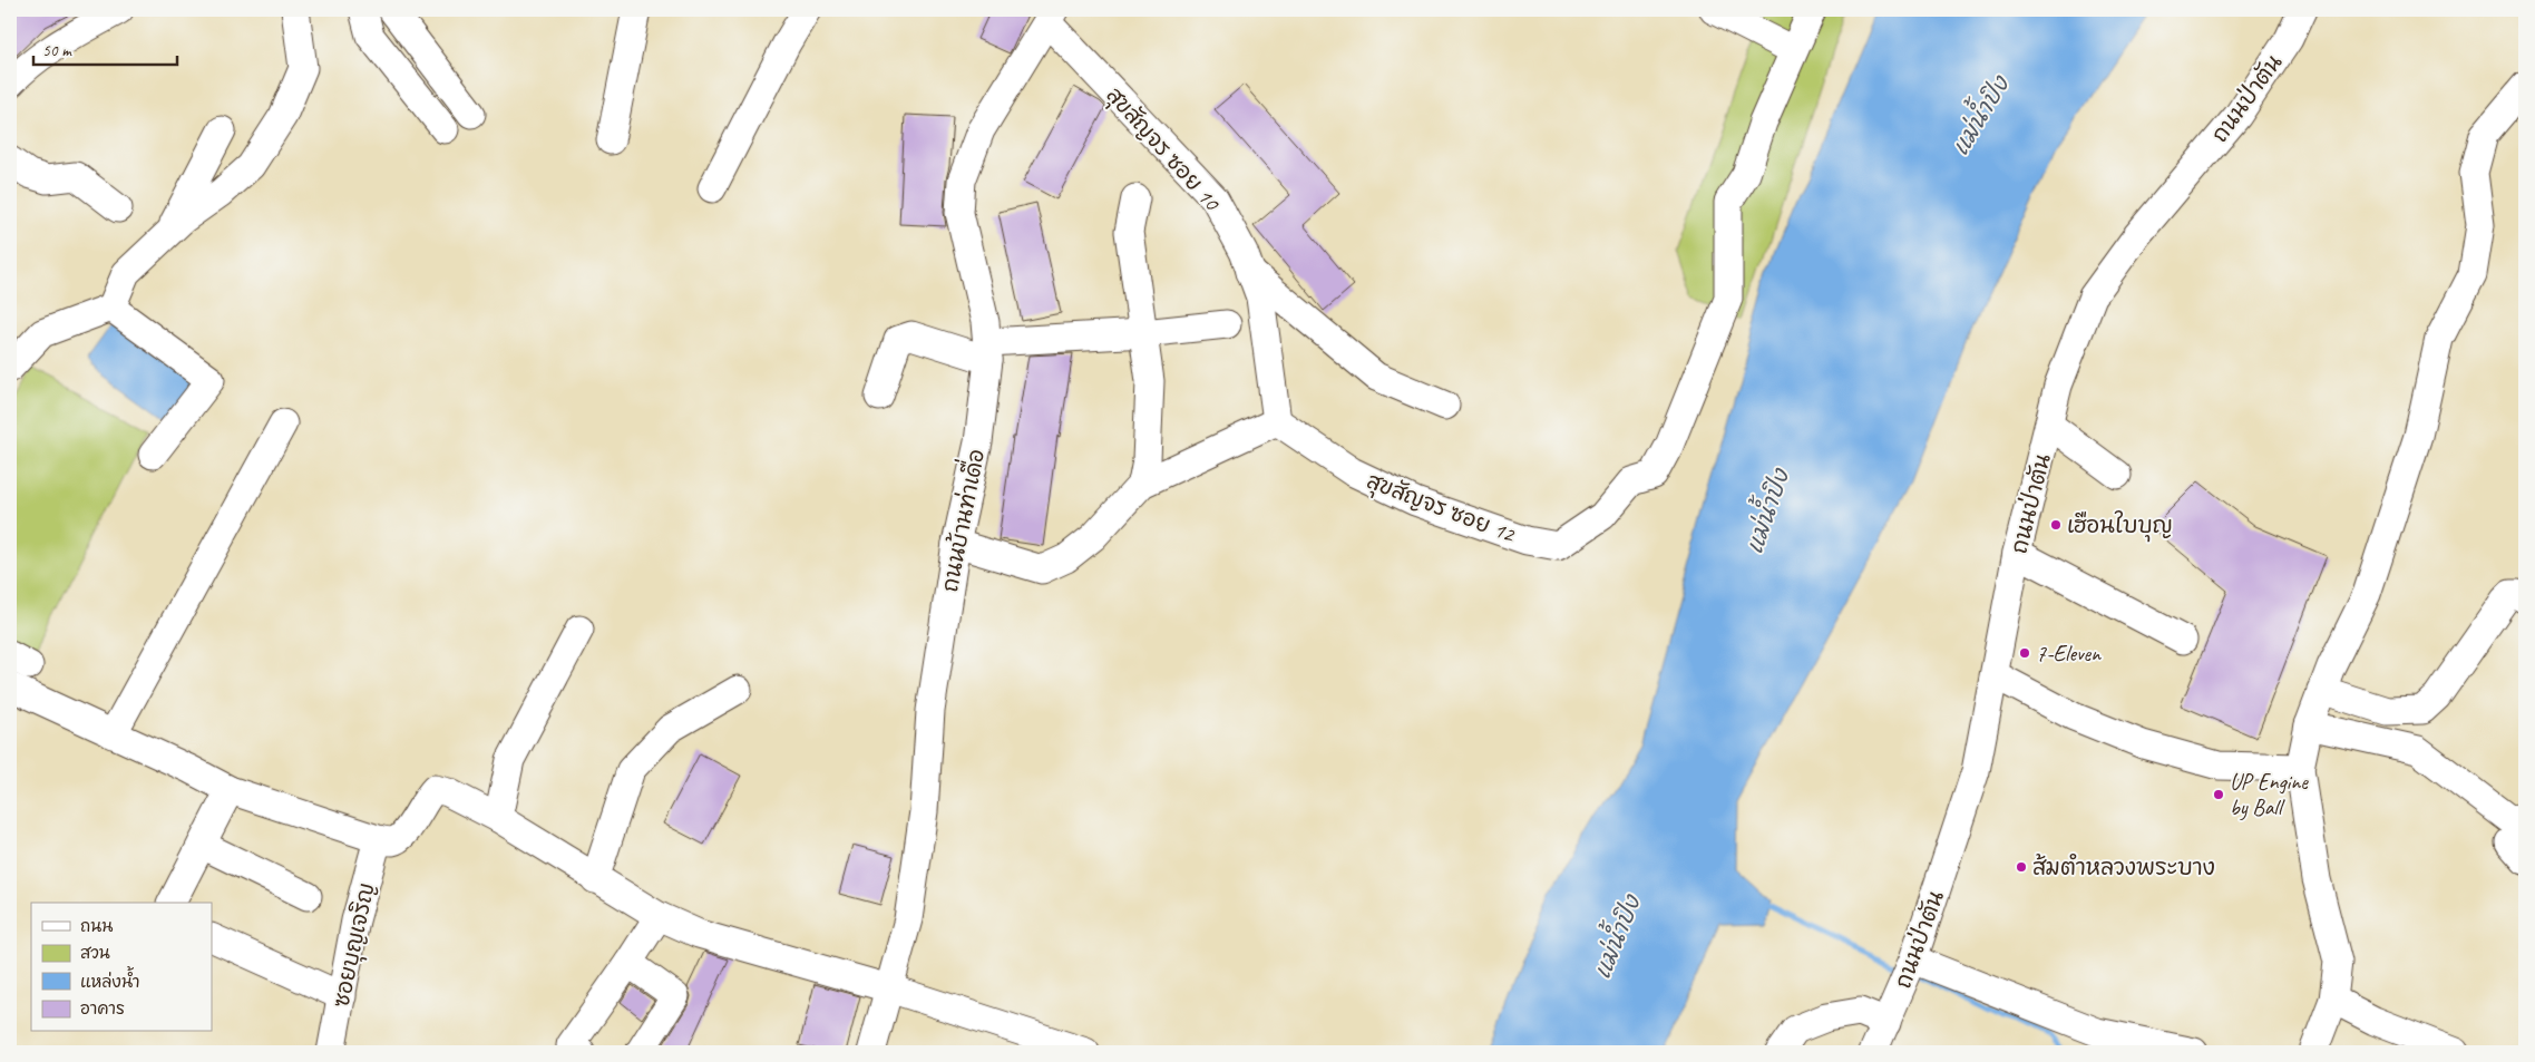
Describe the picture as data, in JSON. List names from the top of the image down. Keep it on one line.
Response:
{"streets":{"street":["ถนนป่าตัน","สุขสัญจร ซอย 10","สุขสัญจร ซอย 12","ถนนบ้านท่าเดื่อ","ซอยบุญเจริญ"]},"crossings":[["สุขสัญจร ซอย 10","สุขสัญจร ซอย 12"],["สุขสัญจร ซอย 10","ถนนบ้านท่าเดื่อ"]],"water":["แม่น้ำปิง"],"places":["เฮือนใบบุญ","7-Eleven","UP Engine by Ball","ส้มตำหลวงพระบาง"],"legend":["ถนน","สวน","แหล่งน้ำ","อาคาร"],"scale_bar":"50 m"}
